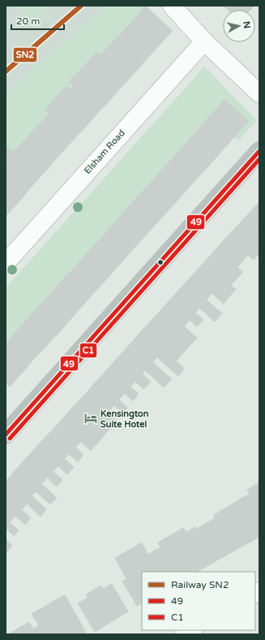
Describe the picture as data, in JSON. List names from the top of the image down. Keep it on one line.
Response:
{"streets":{"street":["Elsham Road"]},"places":{"hotel":["Kensington Suite Hotel"]},"lines":["rail line SN2","transit line 49","transit line C1"],"legend":["Railway SN2","49","C1"],"scale_bar":"20 m","north":"right"}
